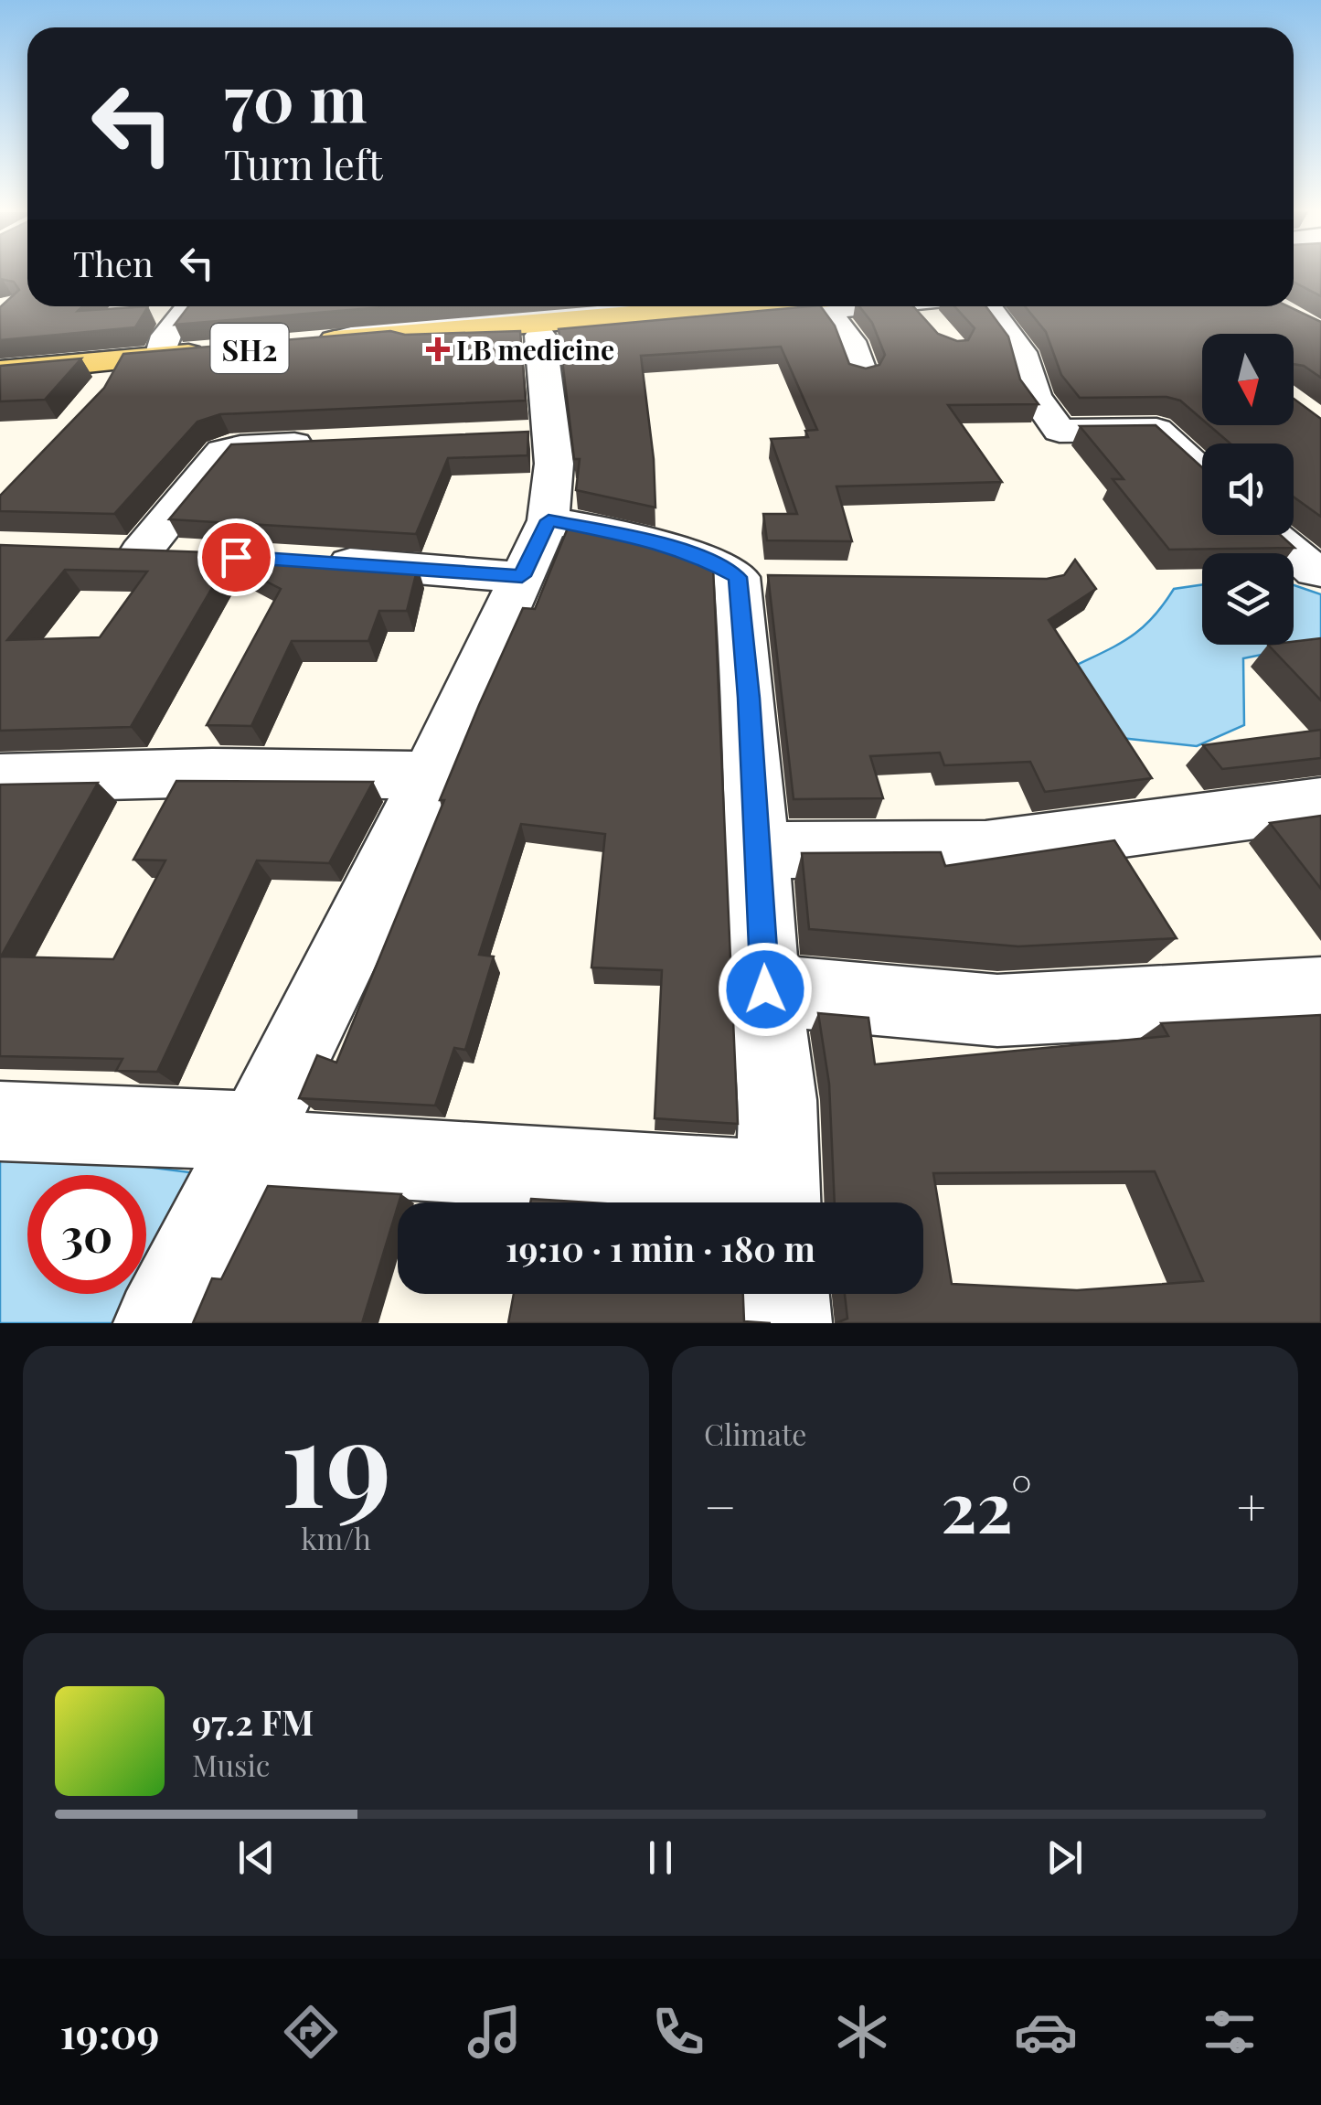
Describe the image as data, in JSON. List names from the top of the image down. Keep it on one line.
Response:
{"streets":{"main road":["SH2"]},"places":{"health":["LB medicine"]},"north":"bottom","page":{"turn":["70 m","Turn left"],"then":"Then","limit":"30","trip":"19:10 · 1 min · 180 m","tile":[["19","km/h"],"Climate"],"heat":["−","22°","+"],"song":["97.2 FM","Music"],"tabs":"19:09"}}
